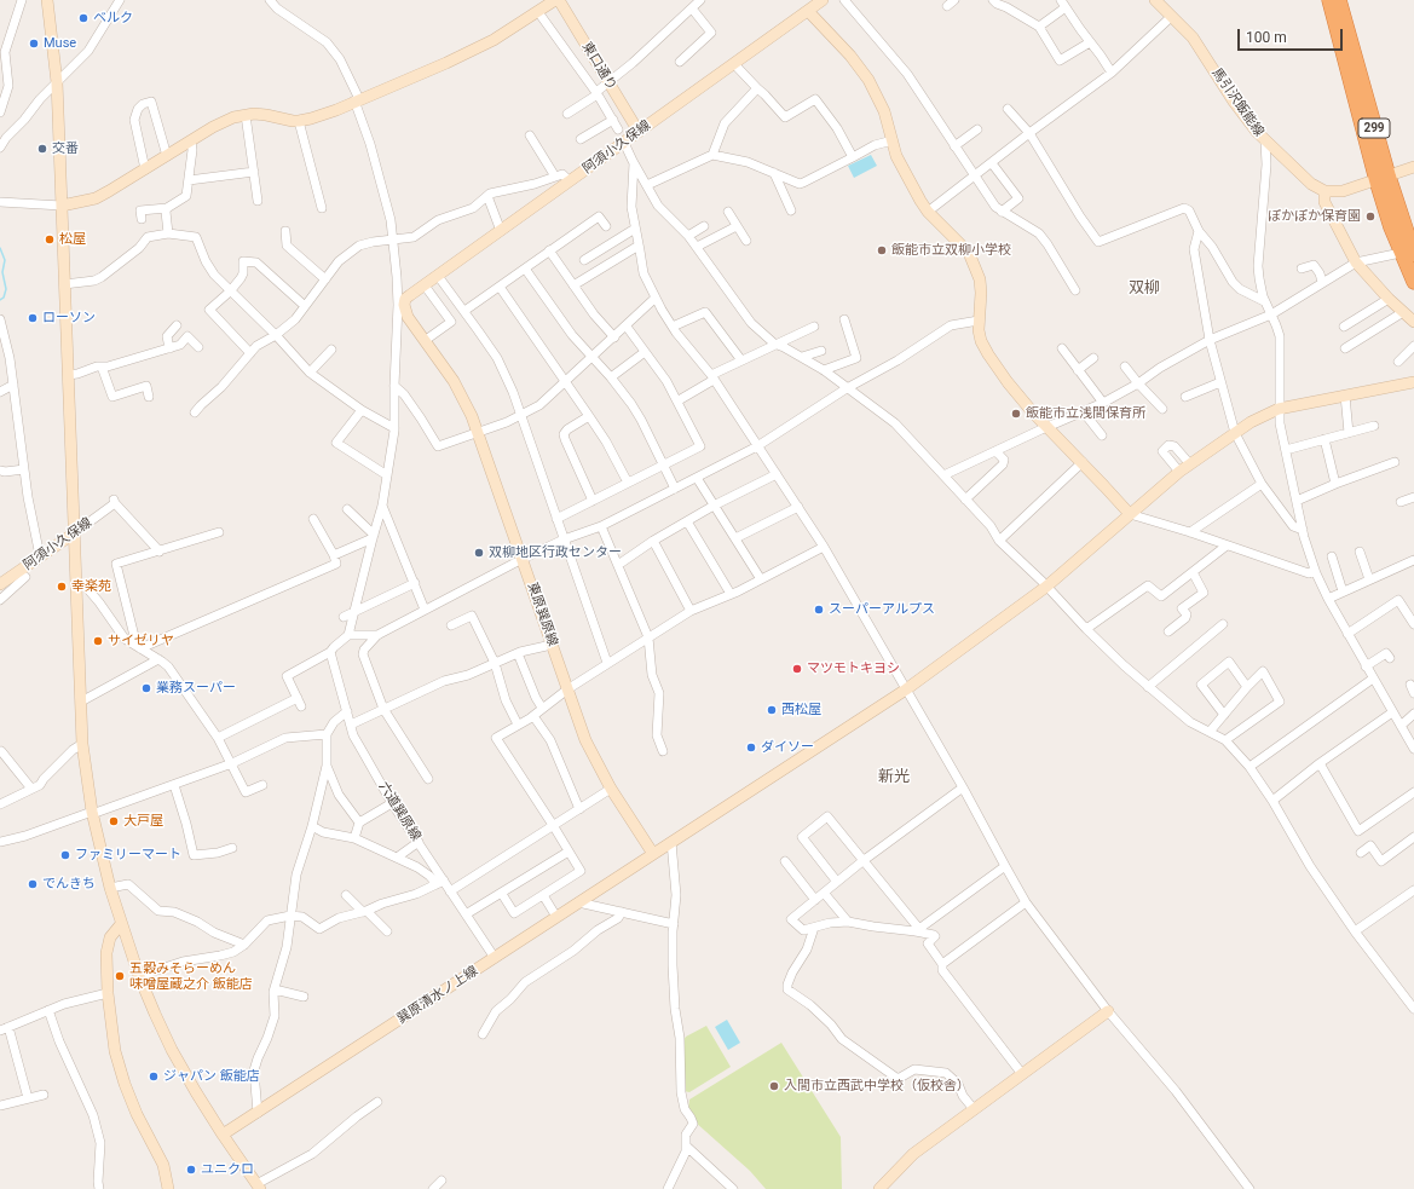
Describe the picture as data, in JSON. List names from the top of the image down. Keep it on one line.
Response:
{"streets":{"highway":["299"],"street":["東口通り","馬引沢飯能線","阿須小久保線","東原巽原線","六道巽原線","巽原清水ノ上線"]},"crossings":[["東口通り","阿須小久保線"],["阿須小久保線","東原巽原線"],["東原巽原線","巽原清水ノ上線"],["六道巽原線","巽原清水ノ上線"]],"districts":["双柳","新光"],"places":["ベルク","Muse","交番","ぽかぽか保育園","松屋","飯能市立双柳小学校","ローソン","飯能市立浅間保育所","双柳地区行政センター","幸楽苑","スーパーアルプス","サイゼリヤ","マツモトキヨシ","業務スーパー","西松屋","ダイソー","大戸屋","ファミリーマート","でんきち","五穀みそらーめん 味噌屋蔵之介 飯能店","ジャパン 飯能店","入間市立西武中学校（仮校舎）","ユニクロ"],"scale_bar":"100 m"}
